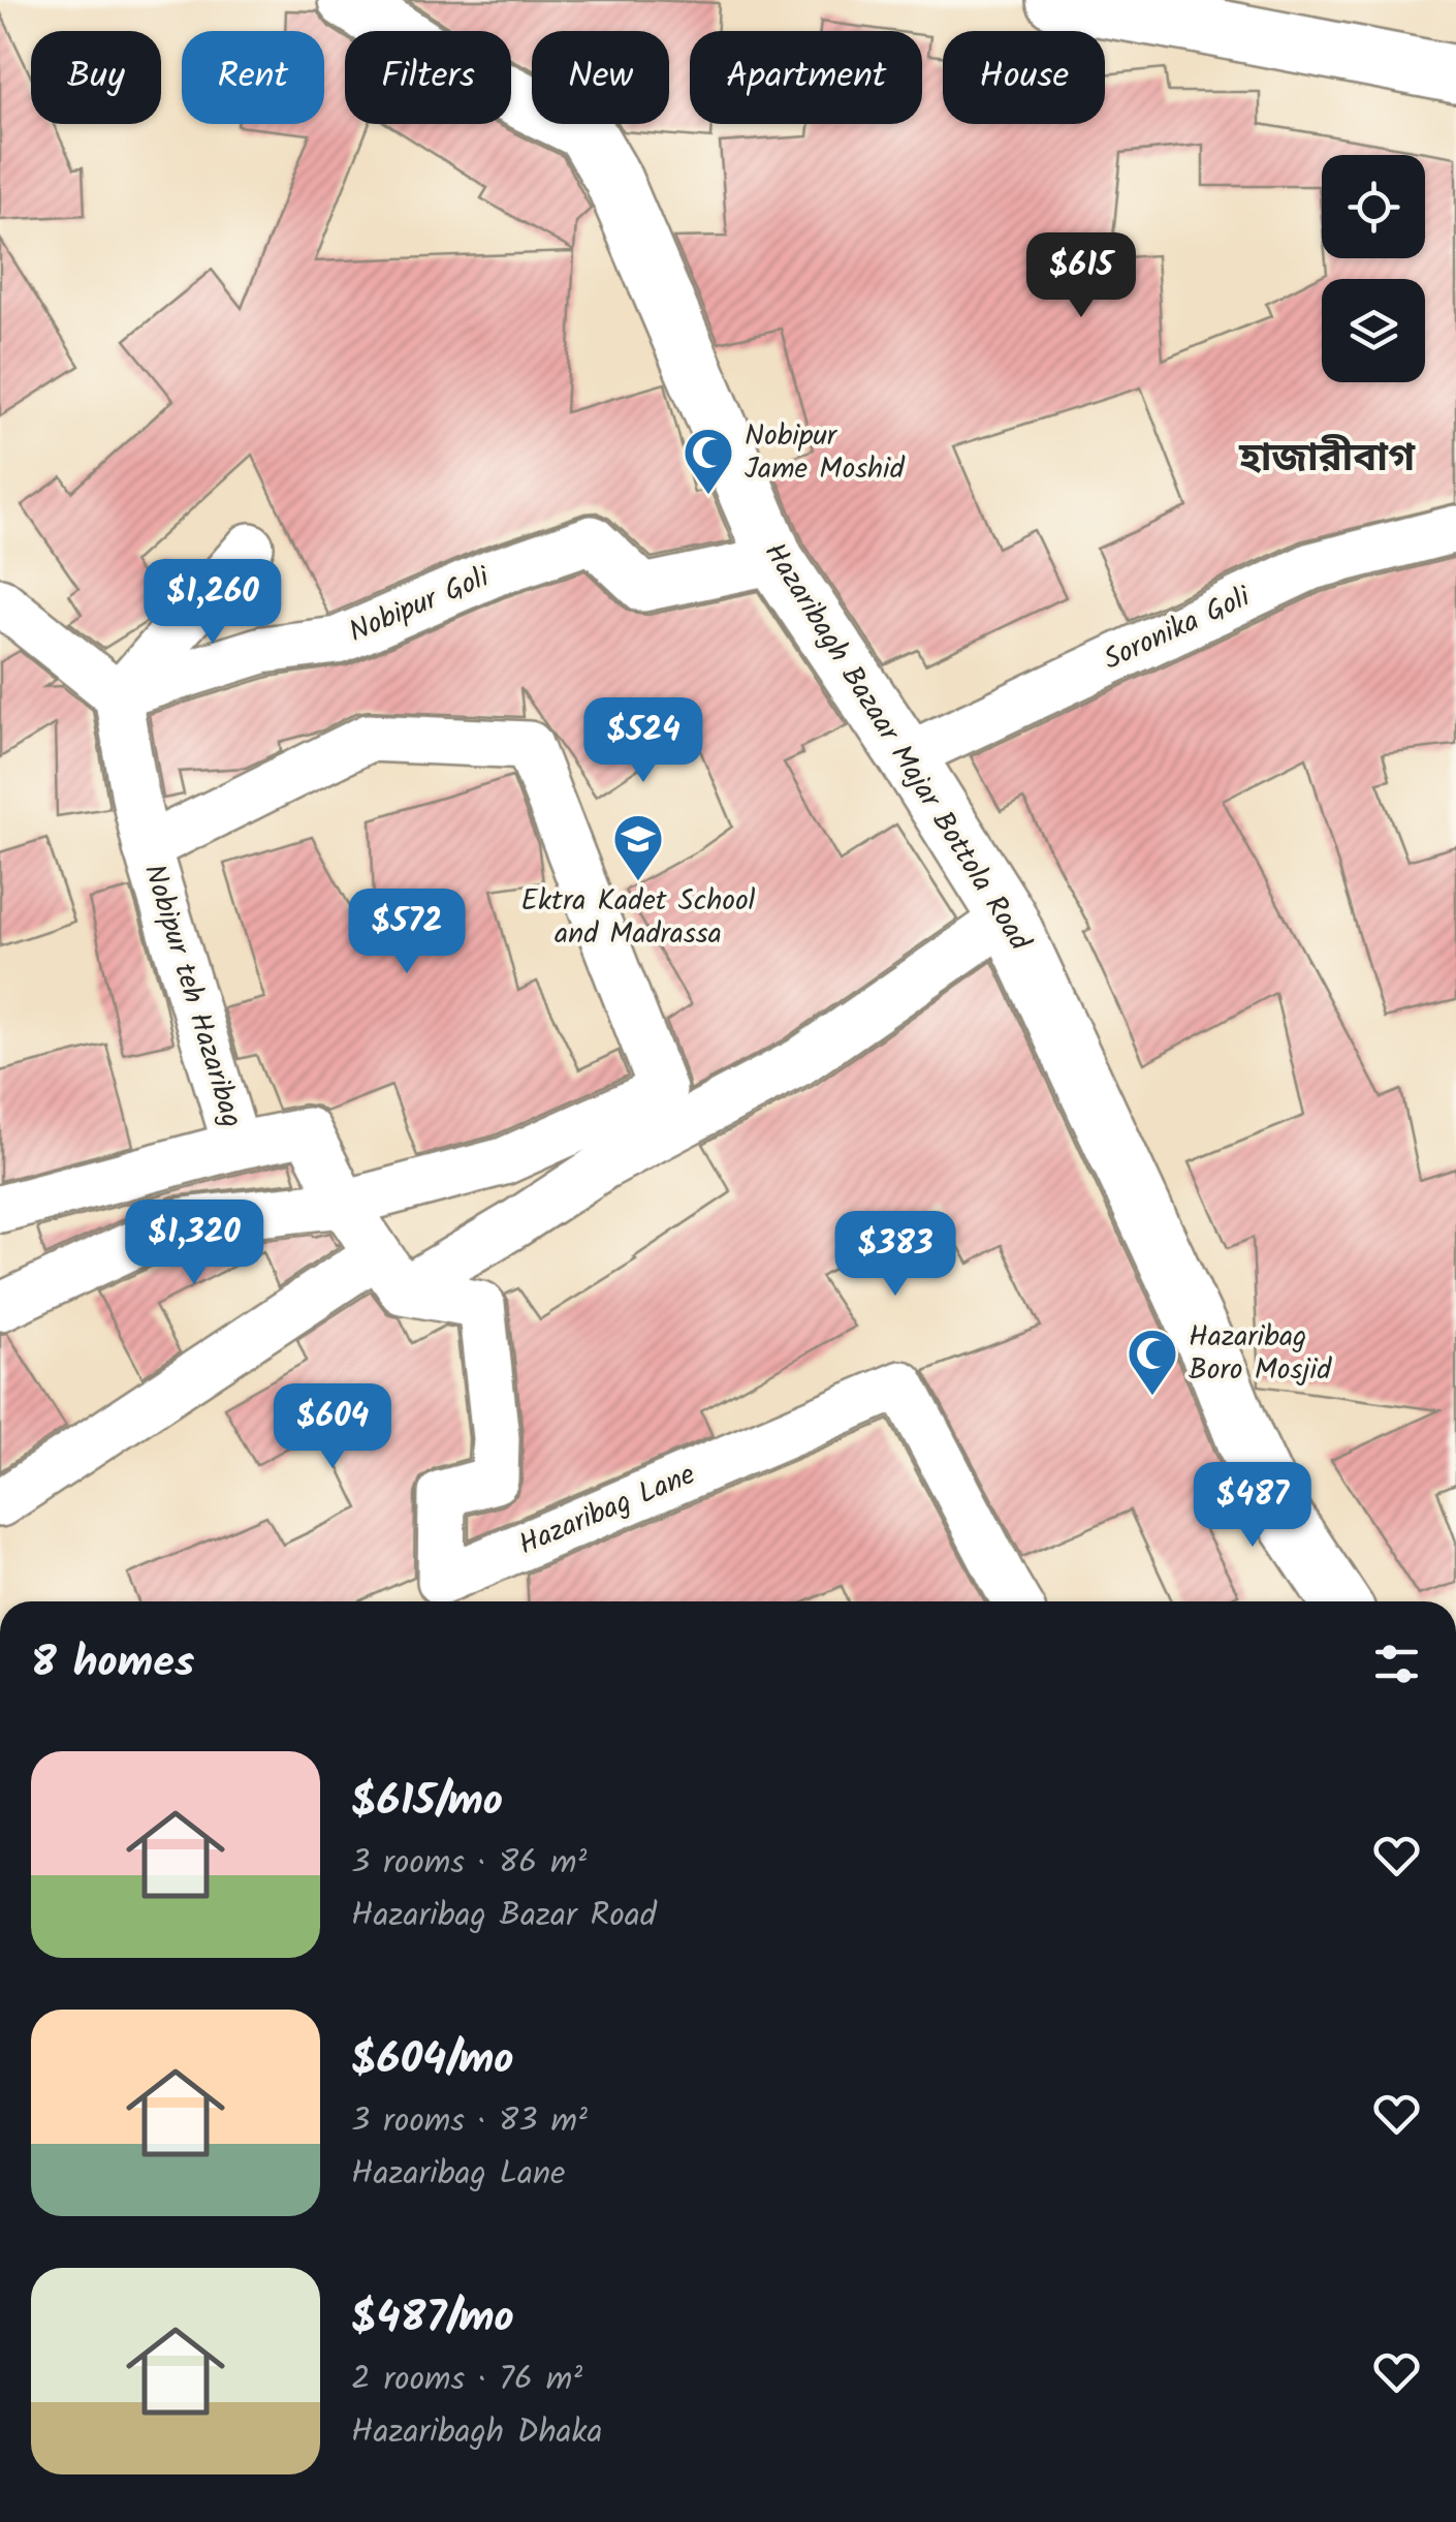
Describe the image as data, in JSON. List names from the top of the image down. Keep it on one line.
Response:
{"streets":{"street":["Nobipur Goli","Soronika Goli","Hazaribagh Bazaar Majar Bottola Road","Nobipur teh Hazaribag","Hazaribag Lane"]},"crossings":[["Nobipur Goli","Hazaribagh Bazaar Majar Bottola Road"],["Nobipur Goli","Nobipur teh Hazaribag"],["Soronika Goli","Hazaribagh Bazaar Majar Bottola Road"]],"districts":["হাজারীবাগ"],"places":{"mosque":["Nobipur Jame Moshid","Hazaribag Boro Mosjid"],"school or university":["Ektra Kadet School and Madrassa"]},"page":{"chip":["Buy","Rent","Filters","New","Apartment","House"],"price":["$615","$1,260","$524","$572","$1,320","$383","$604","$487"],"heading":"8 homes","list":[{"name":"$615/mo","note":"3 rooms · 86 m² · Hazaribag Bazar Road"},{"name":"$604/mo","note":"3 rooms · 83 m² · Hazaribag Lane"},{"name":"$487/mo","note":"2 rooms · 76 m² · Hazaribagh Dhaka"}]}}
